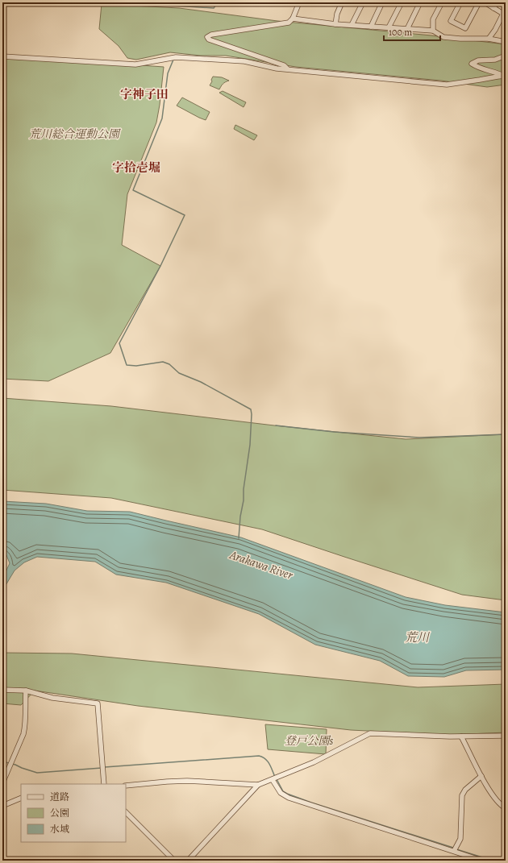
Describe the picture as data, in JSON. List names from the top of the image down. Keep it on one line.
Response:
{"districts":["字神子田","字拾壱堀"],"water":["Arakawa River","荒川"],"parks":["荒川総合運動公園","登戸公園s"],"legend":["道路","公園","水域"],"scale_bar":"100 m"}
